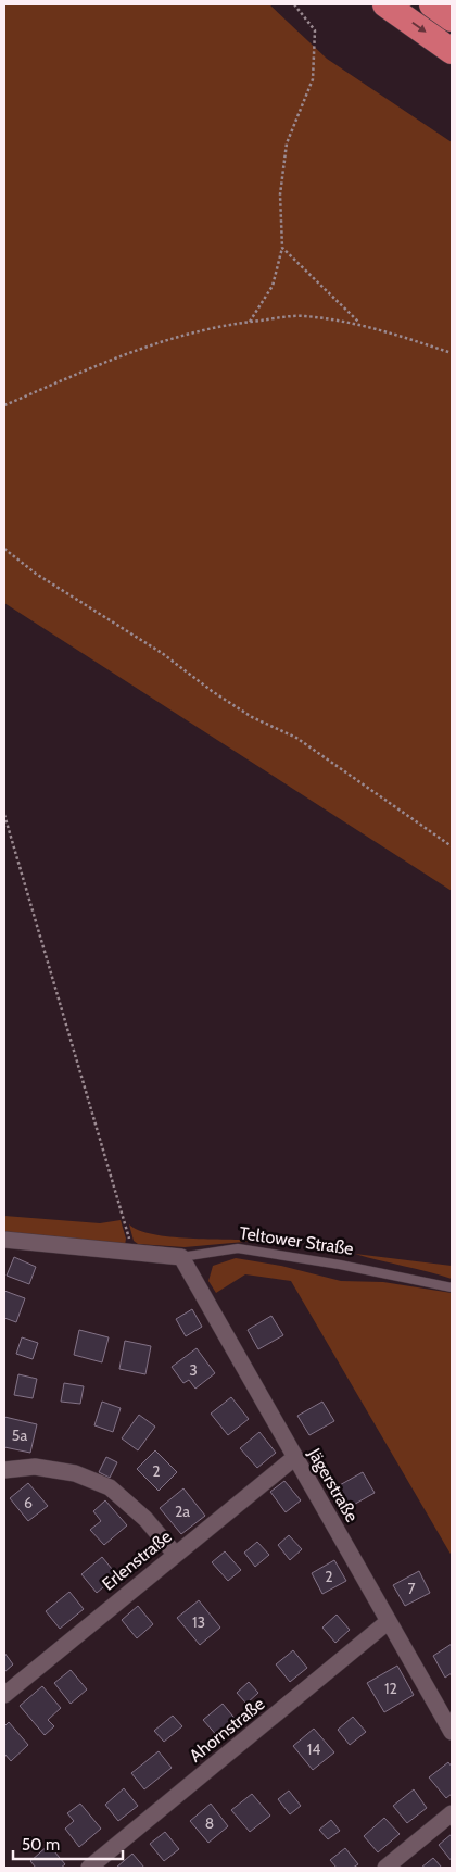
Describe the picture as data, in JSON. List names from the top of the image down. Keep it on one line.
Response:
{"streets":{"street":["Teltower Straße","Jägerstraße","Erlenstraße","Ahornstraße"]},"crossings":[["Teltower Straße","Jägerstraße"],["Jägerstraße","Erlenstraße"],["Jägerstraße","Ahornstraße"]],"house_numbers":["3","5a","2","6","2a","2","7","13","12","14","8"],"scale_bar":"50 m"}
